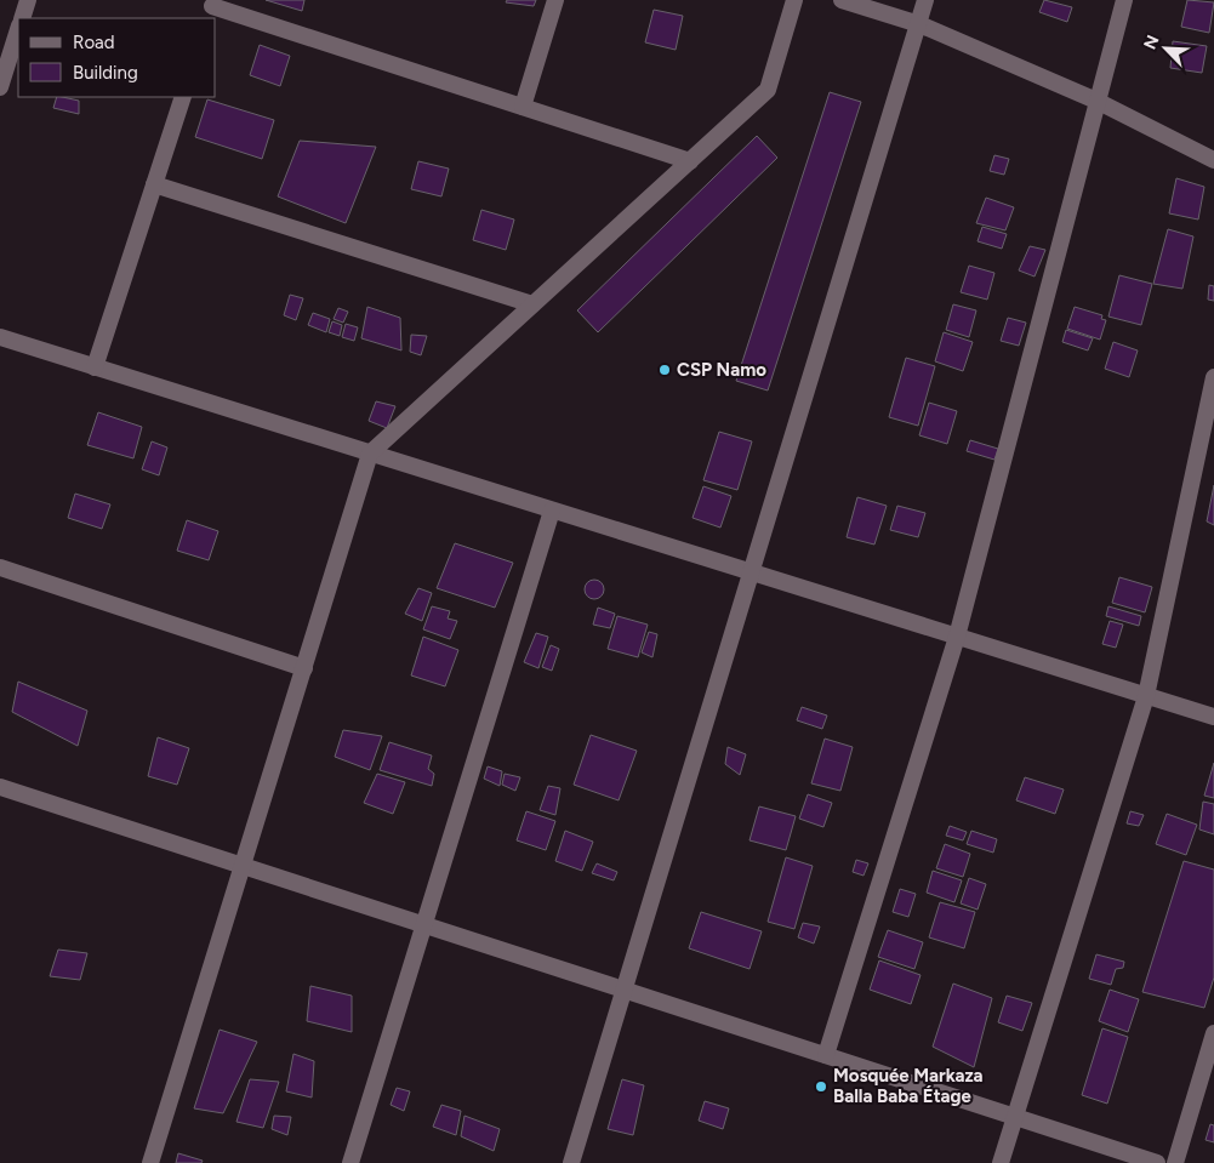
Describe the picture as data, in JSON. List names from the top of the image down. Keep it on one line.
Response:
{"places":["CSP Namo","Mosquée Markaza Balla Baba Étage"],"legend":["Road","Building"],"north":"top left"}
